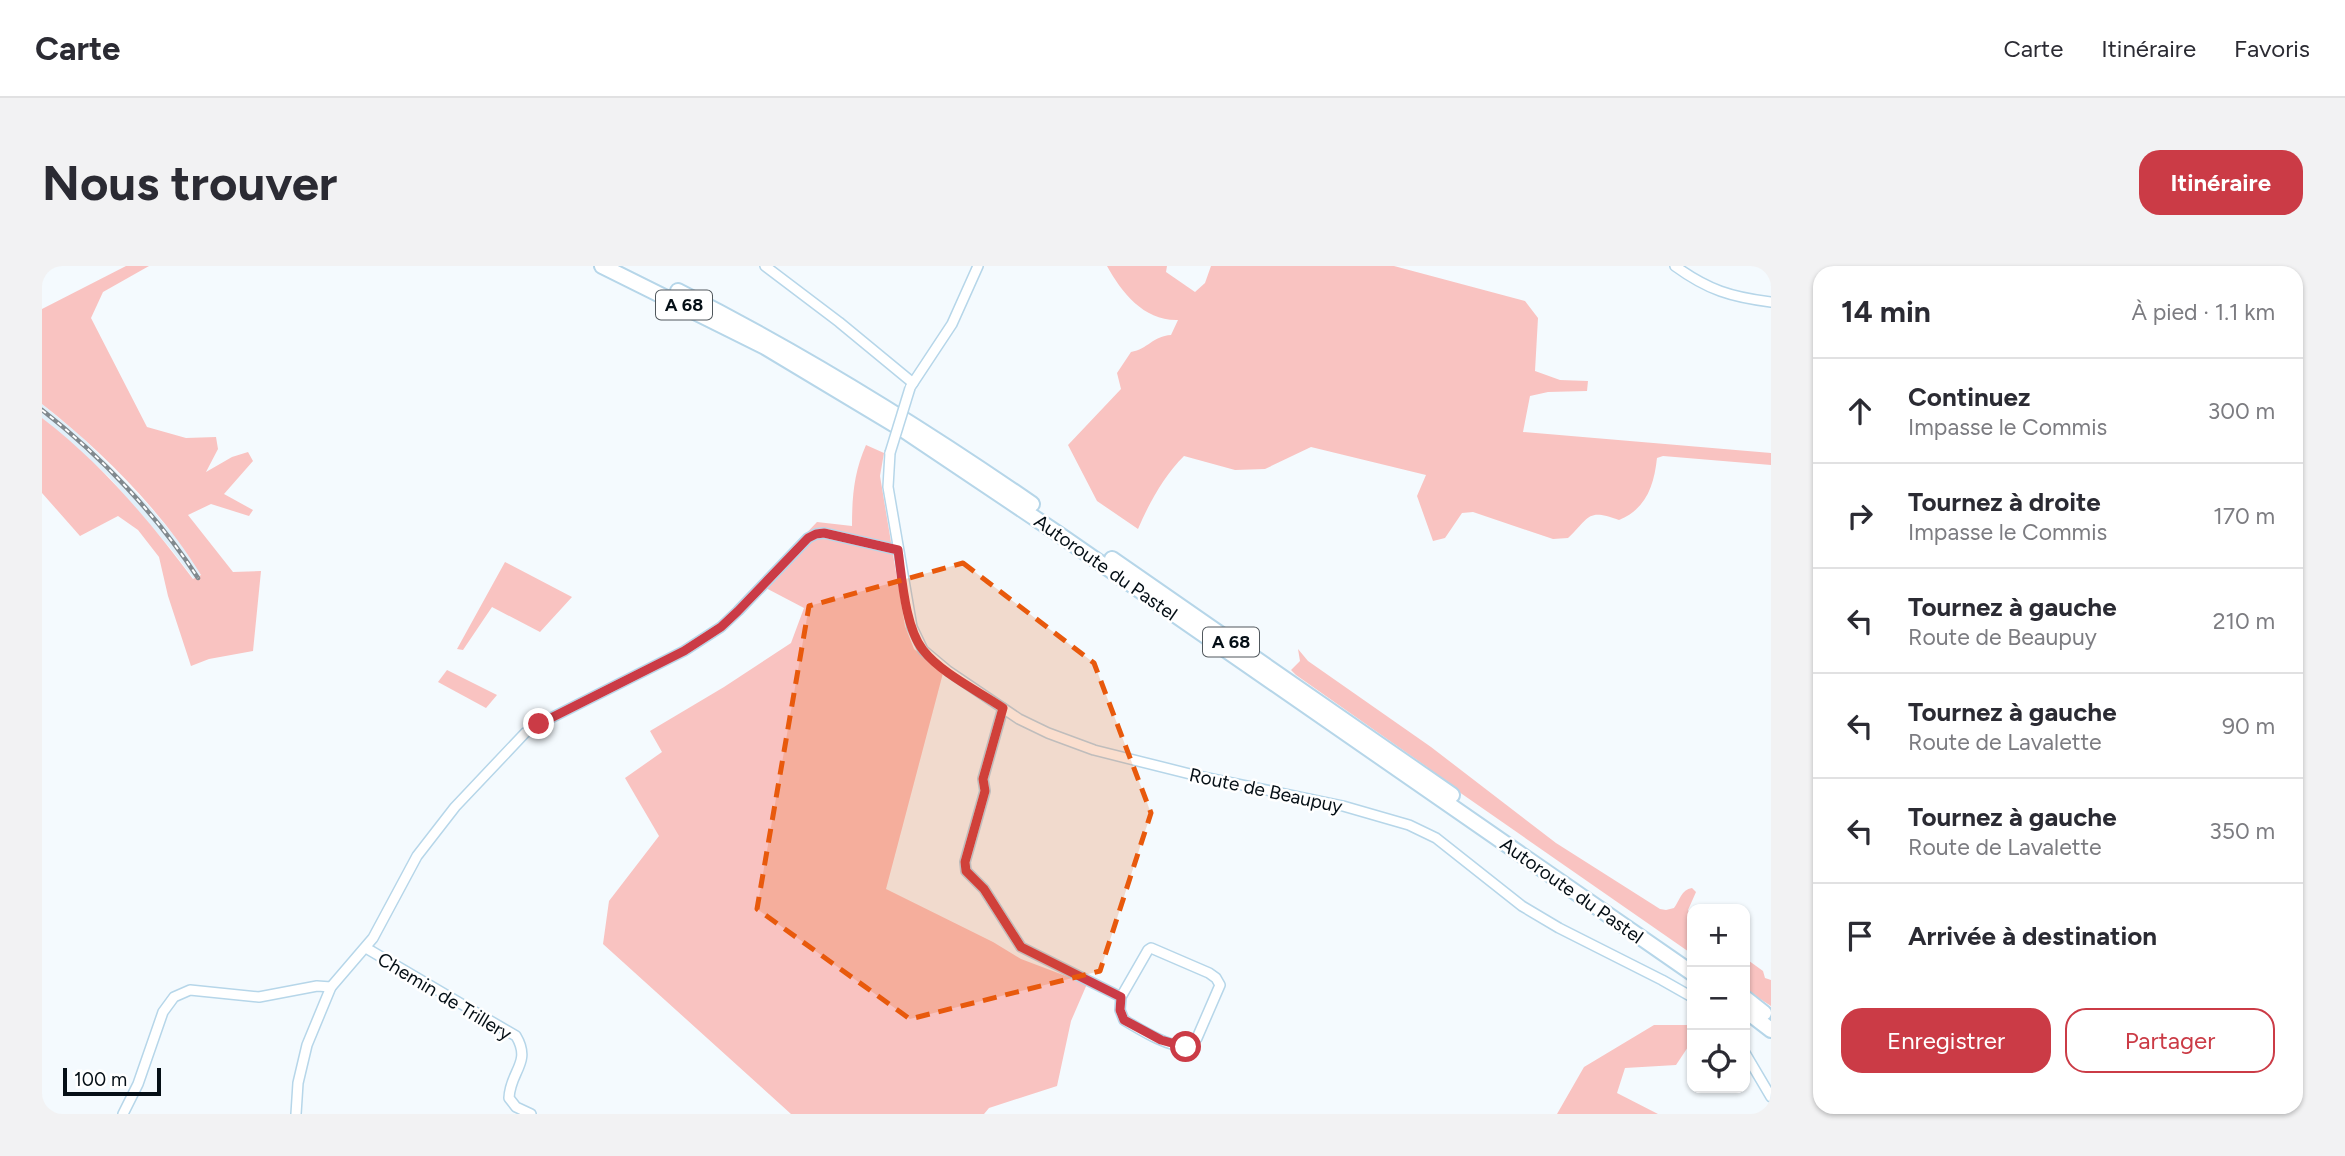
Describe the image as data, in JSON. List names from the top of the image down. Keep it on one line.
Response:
{"streets":{"highway":["A 68","Autoroute du Pastel"],"street":["Route de Beaupuy","Chemin de Trillery"]},"scale_bar":"100 m","page":{"header":"Carte","nav":["Carte","Itinéraire","Favoris"],"buttons":["Itinéraire",["Enregistrer","Partager"]],"title":"Nous trouver","heading":["14 min","À pied · 1.1 km"],"list":[["Continuez","Impasse le Commis","300 m"],["Tournez à droite","Impasse le Commis","170 m"],["Tournez à gauche","Route de Beaupuy","210 m"],["Tournez à gauche","Route de Lavalette","90 m"],["Tournez à gauche","Route de Lavalette","350 m"],"Arrivée à destination"],"map_buttons":["+","−"],"scale":"100 m"}}
